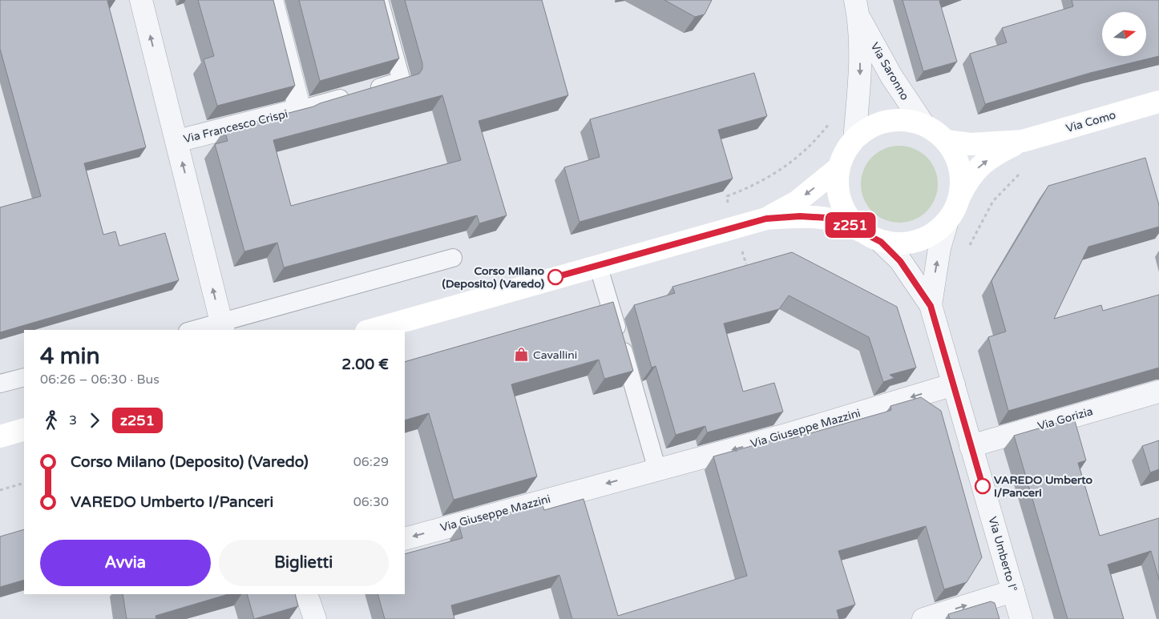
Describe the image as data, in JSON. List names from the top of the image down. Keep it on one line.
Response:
{"streets":{"main road":["Via Como"],"street":["Via Saronno","Via Francesco Crispi","Via Gorizia","Via Giuseppe Mazzini","Via Umberto I°"]},"crossings":[["Via Saronno","Via Como"],["Via Gorizia","Via Umberto I°"],["Via Giuseppe Mazzini","Via Umberto I°"]],"one_way":["Via Saronno","Via Giuseppe Mazzini"],"places":{"other":["Corso Milano (Deposito) (Varedo)","VAREDO Umberto I/Panceri"],"shop":["Cavallini"]},"lines":["bus line z251"],"north":"right","page":{"on_map":"z251","heading":["4 min","06:26 – 06:30 · Bus","2.00 €"],"legs":["3","z251"],"list":[{"name":"Corso Milano (Deposito) (Varedo)","value":"06:29"},{"name":"VAREDO Umberto I/Panceri","value":"06:30"}],"buttons":["Avvia","Biglietti"]}}
